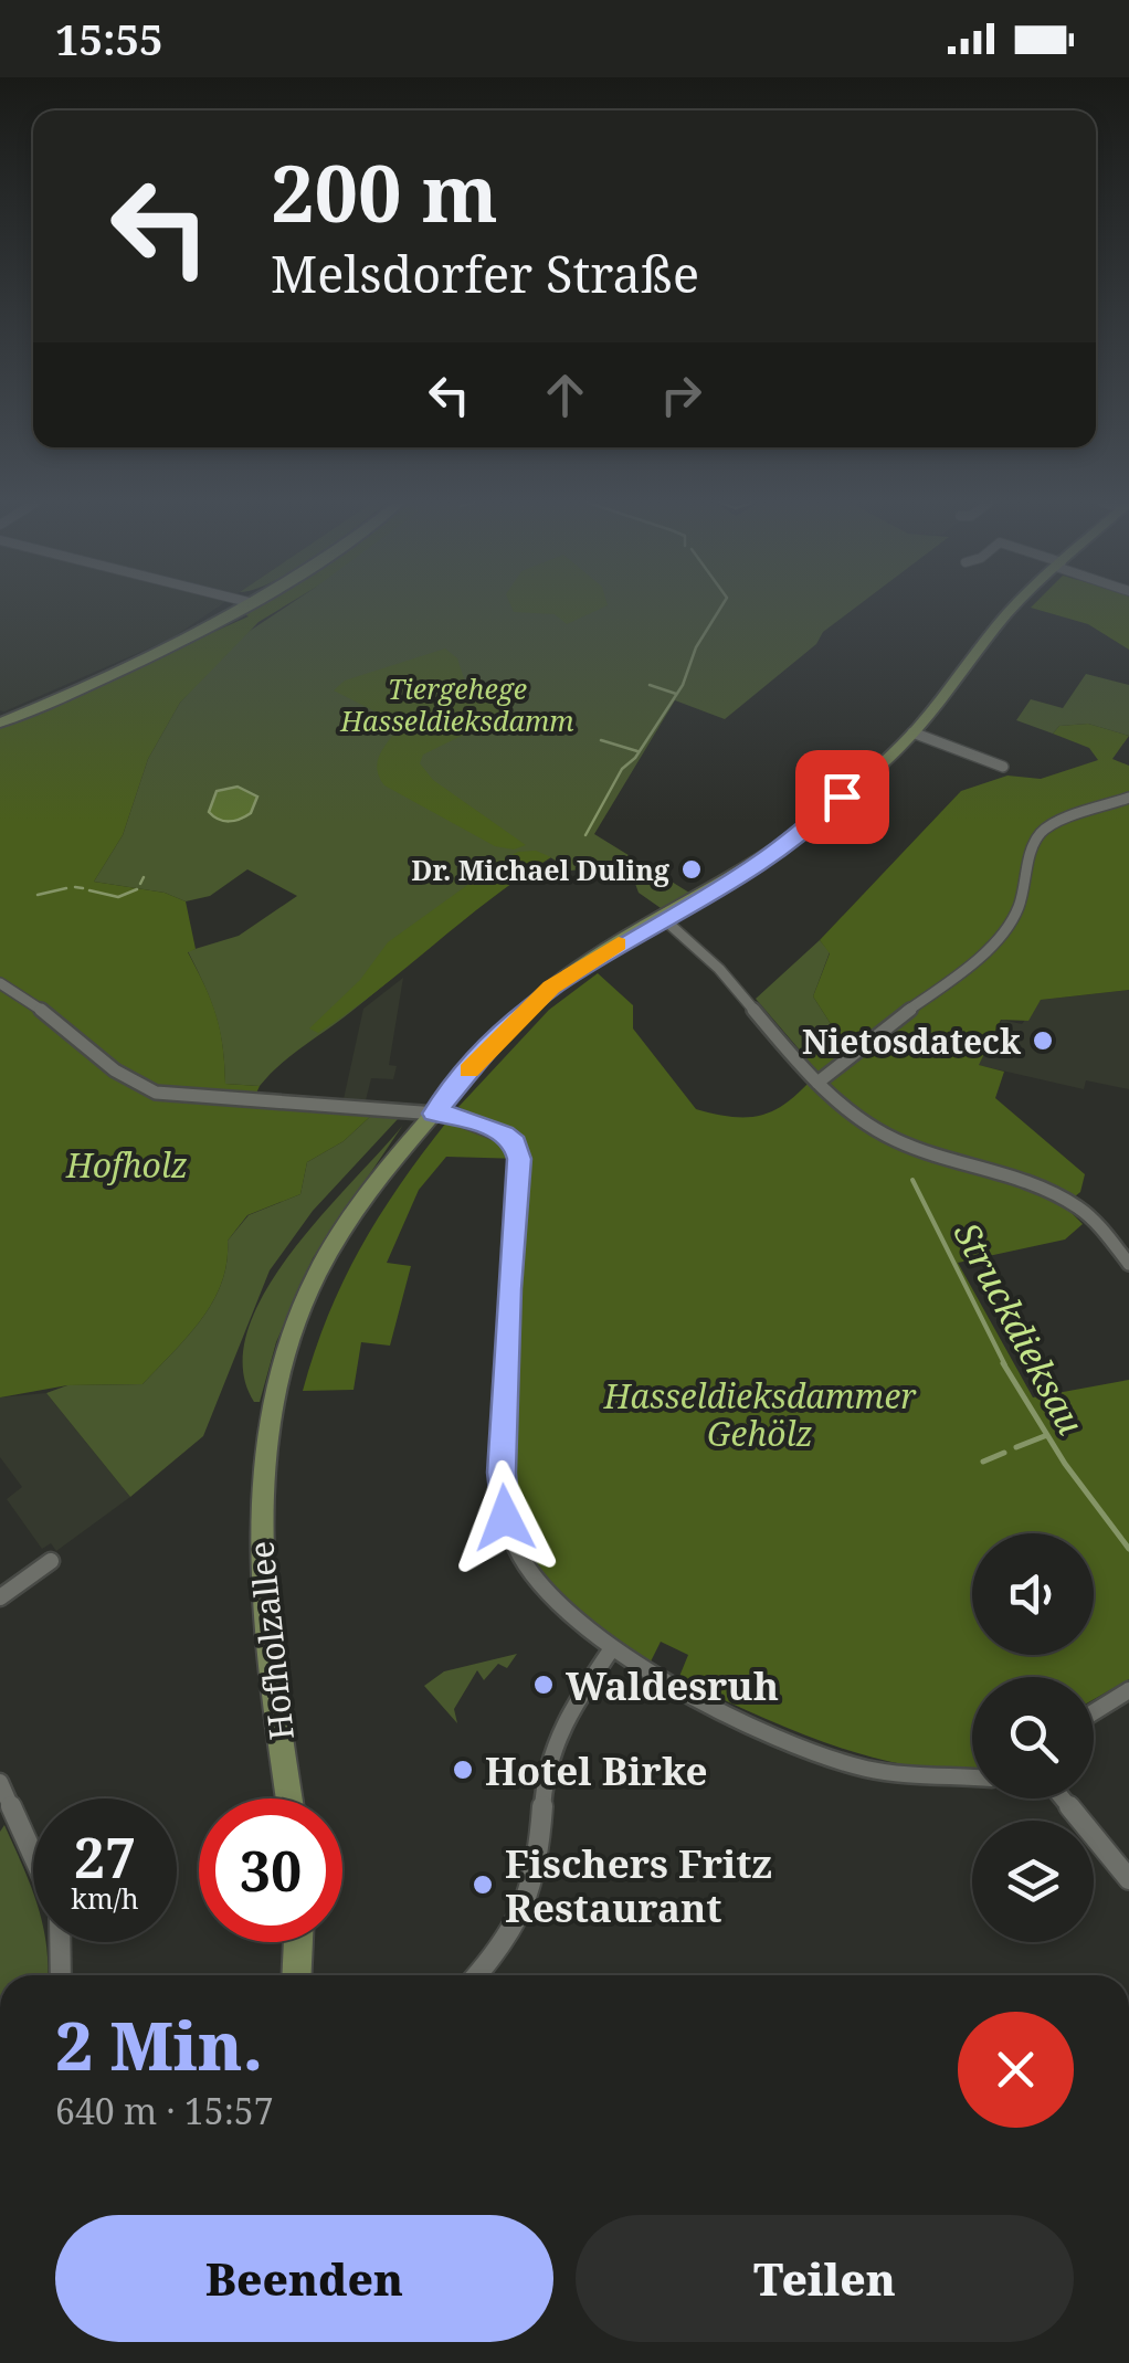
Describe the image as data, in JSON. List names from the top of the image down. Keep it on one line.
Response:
{"streets":{"street":["Hofholzallee"]},"water":["Struckdieksau"],"parks":["Tiergehege Hasseldieksdamm","Hofholz","Hasseldieksdammer Gehölz"],"places":["Dr. Michael Duling","Nietosdateck","Waldesruh","Hotel Birke","Fischers Fritz Restaurant"],"page":{"status":"15:55","turn":["200 m","Melsdorfer Straße"],"speed":"27 km/h","limit":"30","heading":["2 Min.","640 m · 15:57"],"buttons":["Beenden","Teilen"]}}
